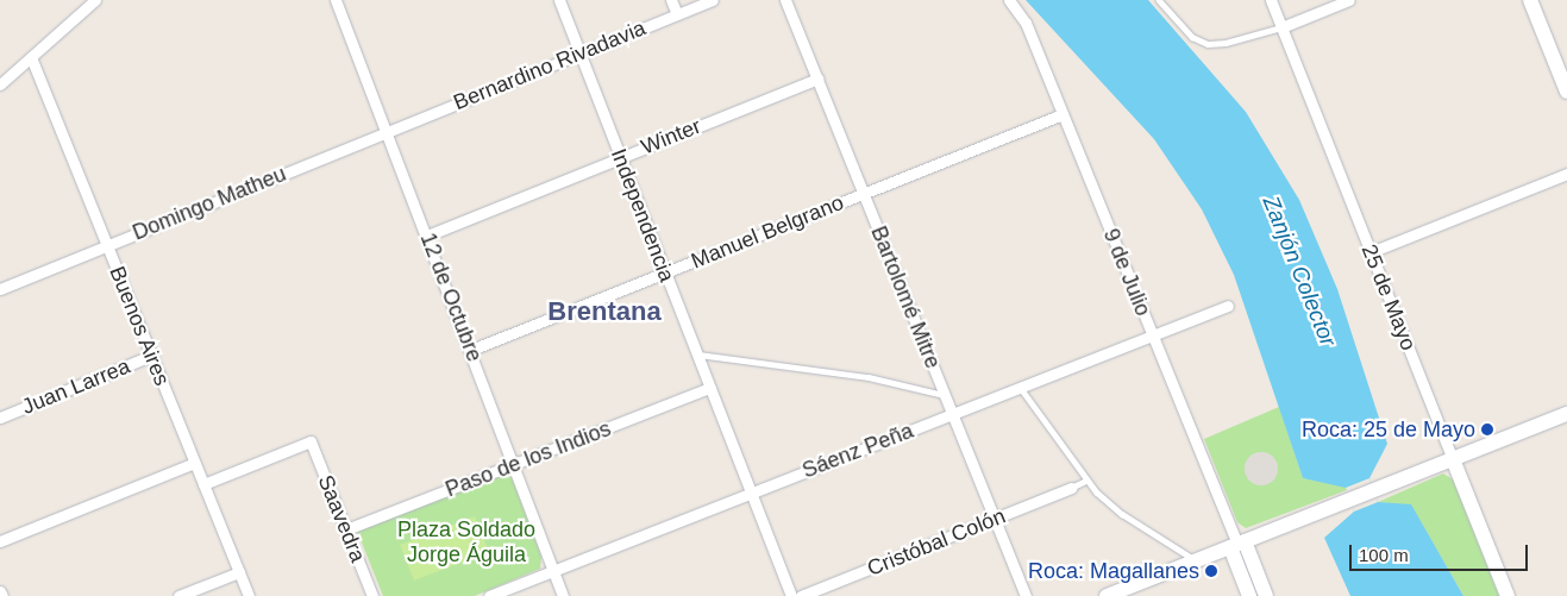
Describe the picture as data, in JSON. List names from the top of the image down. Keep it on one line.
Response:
{"streets":{"main road":["9 de Julio","25 de Mayo"],"street":["Bernardino Rivadavia","Winter","Domingo Matheu","Independencia","Manuel Belgrano","12 de Octubre","Bartolomé Mitre","Buenos Aires","Juan Larrea","Sáenz Peña","Paso de los Indios","Saavedra","Cristóbal Colón"]},"crossings":[["Bernardino Rivadavia","Domingo Matheu"],["Bernardino Rivadavia","Independencia"],["Bernardino Rivadavia","12 de Octubre"],["Winter","Independencia"],["Winter","12 de Octubre"],["Winter","Bartolomé Mitre"],["Domingo Matheu","12 de Octubre"],["Domingo Matheu","Buenos Aires"],["Independencia","Manuel Belgrano"],["Independencia","Sáenz Peña"],["Independencia","Paso de los Indios"],["Manuel Belgrano","9 de Julio"],["Manuel Belgrano","12 de Octubre"],["Manuel Belgrano","Bartolomé Mitre"],["9 de Julio","Sáenz Peña"],["12 de Octubre","Sáenz Peña"],["12 de Octubre","Paso de los Indios"],["Bartolomé Mitre","Sáenz Peña"],["Bartolomé Mitre","Cristóbal Colón"],["Buenos Aires","Juan Larrea"],["Buenos Aires","Saavedra"],["Paso de los Indios","Saavedra"]],"districts":["Brentana"],"water":["Zanjón Colector"],"parks":["Plaza Soldado Jorge Águila"],"places":["Roca: 25 de Mayo","Roca: Magallanes"],"scale_bar":"100 m"}
